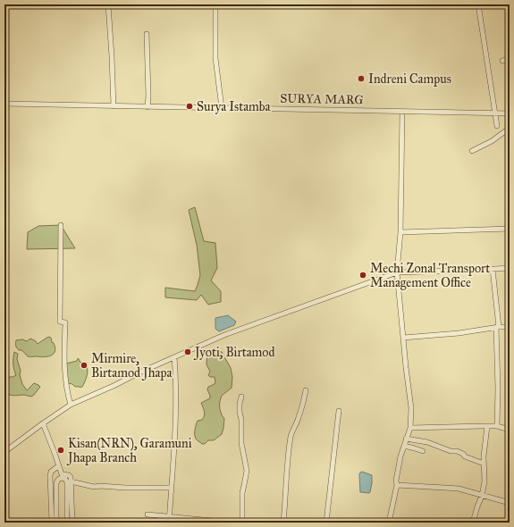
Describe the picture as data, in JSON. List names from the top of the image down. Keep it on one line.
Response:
{"streets":{"street":["SURYA MARG"]},"places":["Indreni Campus","Surya Istamba","Mechi Zonal Transport Management Office","Jyoti, Birtamod","Mirmire, Birtamod Jhapa","Kisan(NRN), Garamuni Jhapa Branch"]}
